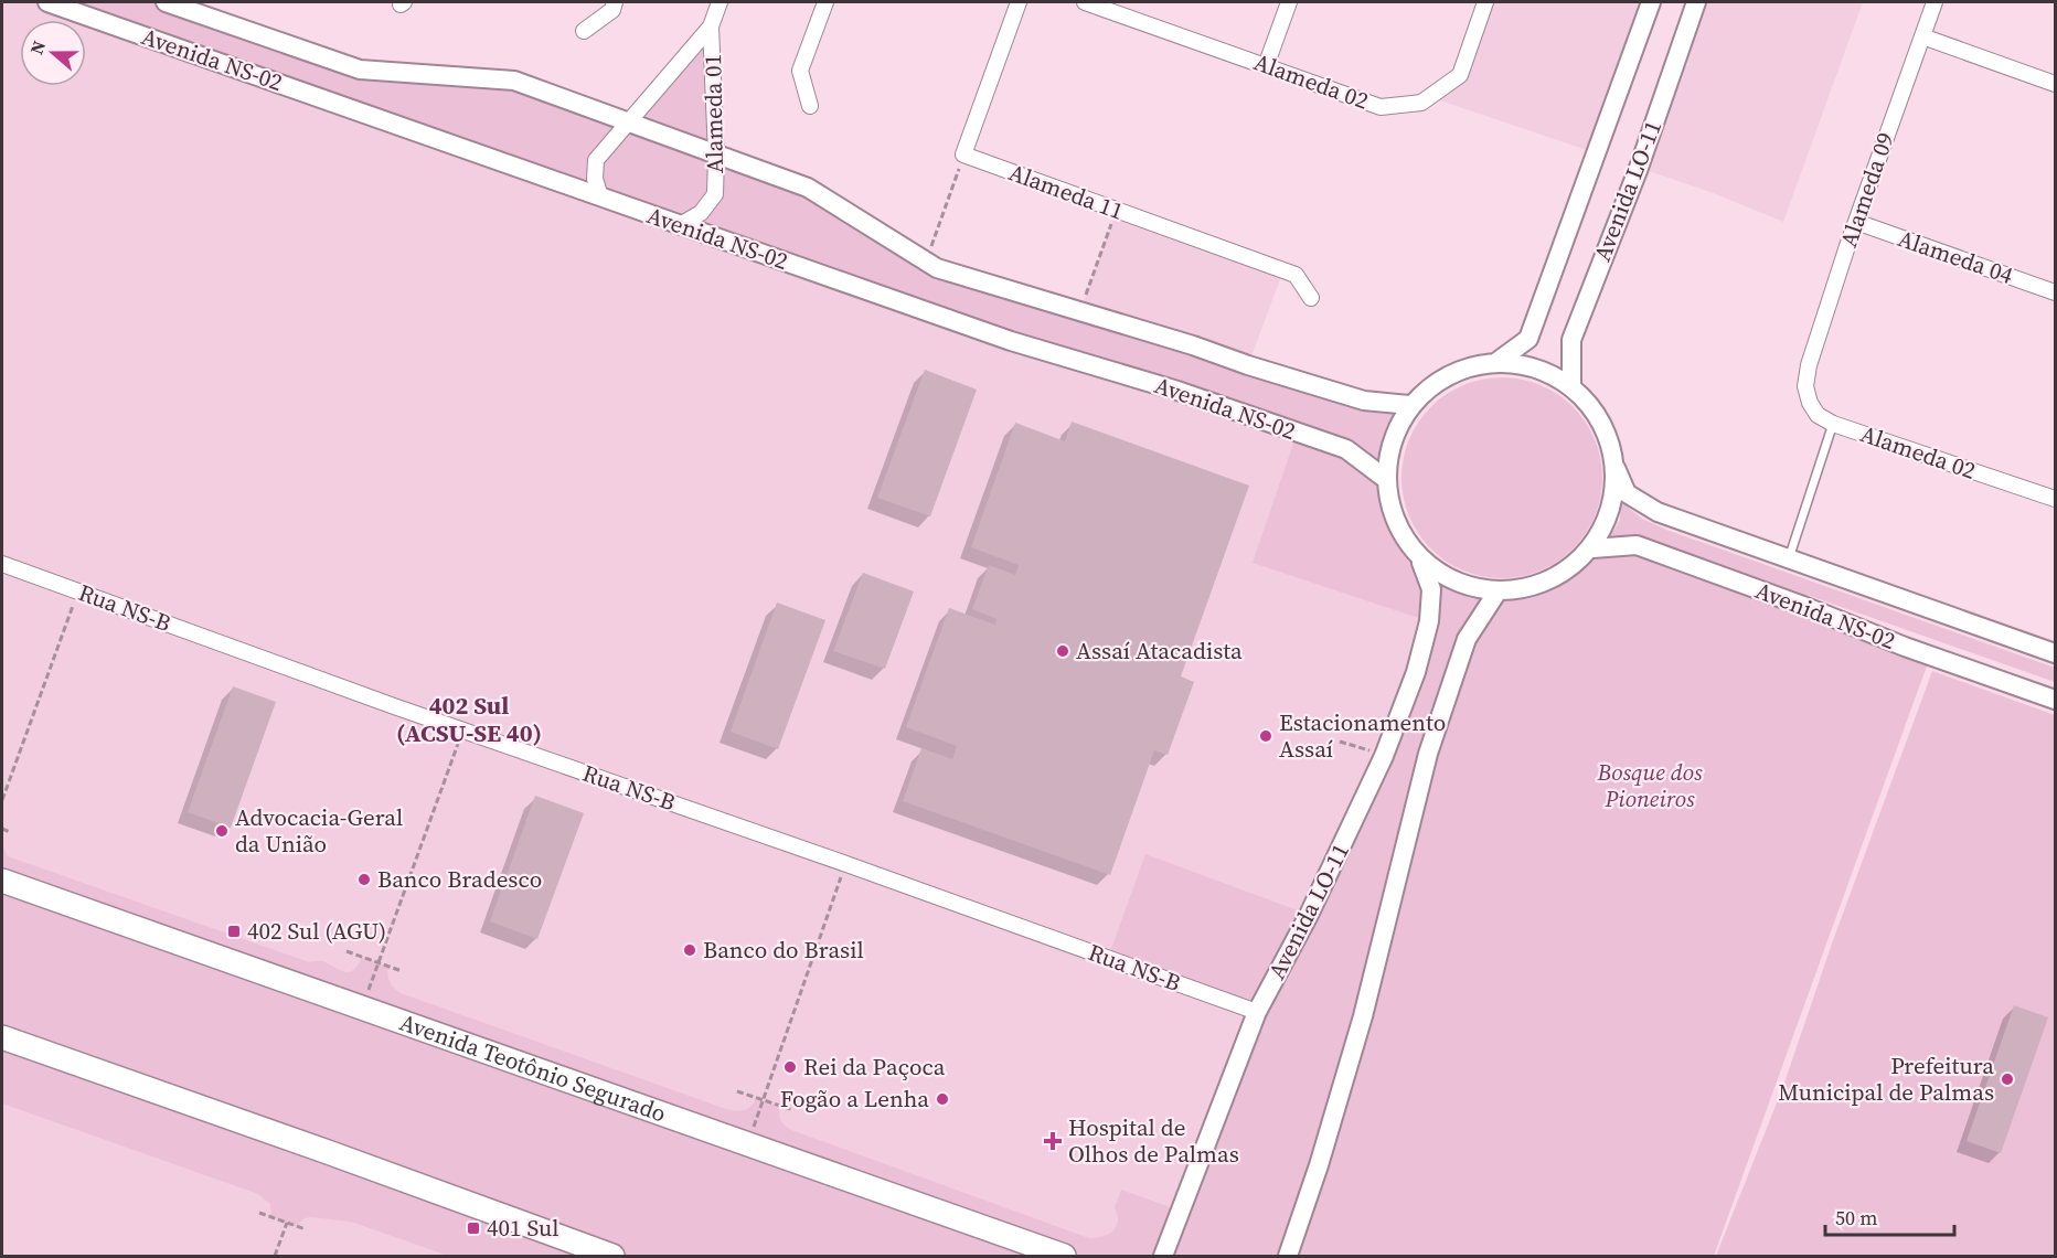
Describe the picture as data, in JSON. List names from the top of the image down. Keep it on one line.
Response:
{"streets":{"main road":["Avenida Teotônio Segurado"],"street":["Avenida NS-02","Alameda 02","Alameda 01","Alameda 09","Avenida LO-11","Alameda 11","Alameda 04","Rua NS-B"]},"crossings":[["Avenida NS-02","Alameda 01"],["Avenida NS-02","Avenida LO-11"],["Alameda 02","Alameda 09"],["Alameda 09","Alameda 04"],["Avenida LO-11","Rua NS-B"]],"districts":["402 Sul (ACSU-SE 40)"],"parks":["Bosque dos Pioneiros"],"places":{"other":["Assaí Atacadista","Estacionamento Assaí","Advocacia-Geral da União","Banco Bradesco","Banco do Brasil","Rei da Paçoca","Prefeitura Municipal de Palmas","Fogão a Lenha"],"transit":["402 Sul (AGU)","401 Sul"],"health":["Hospital de Olhos de Palmas"]},"scale_bar":"50 m","north":"left"}
